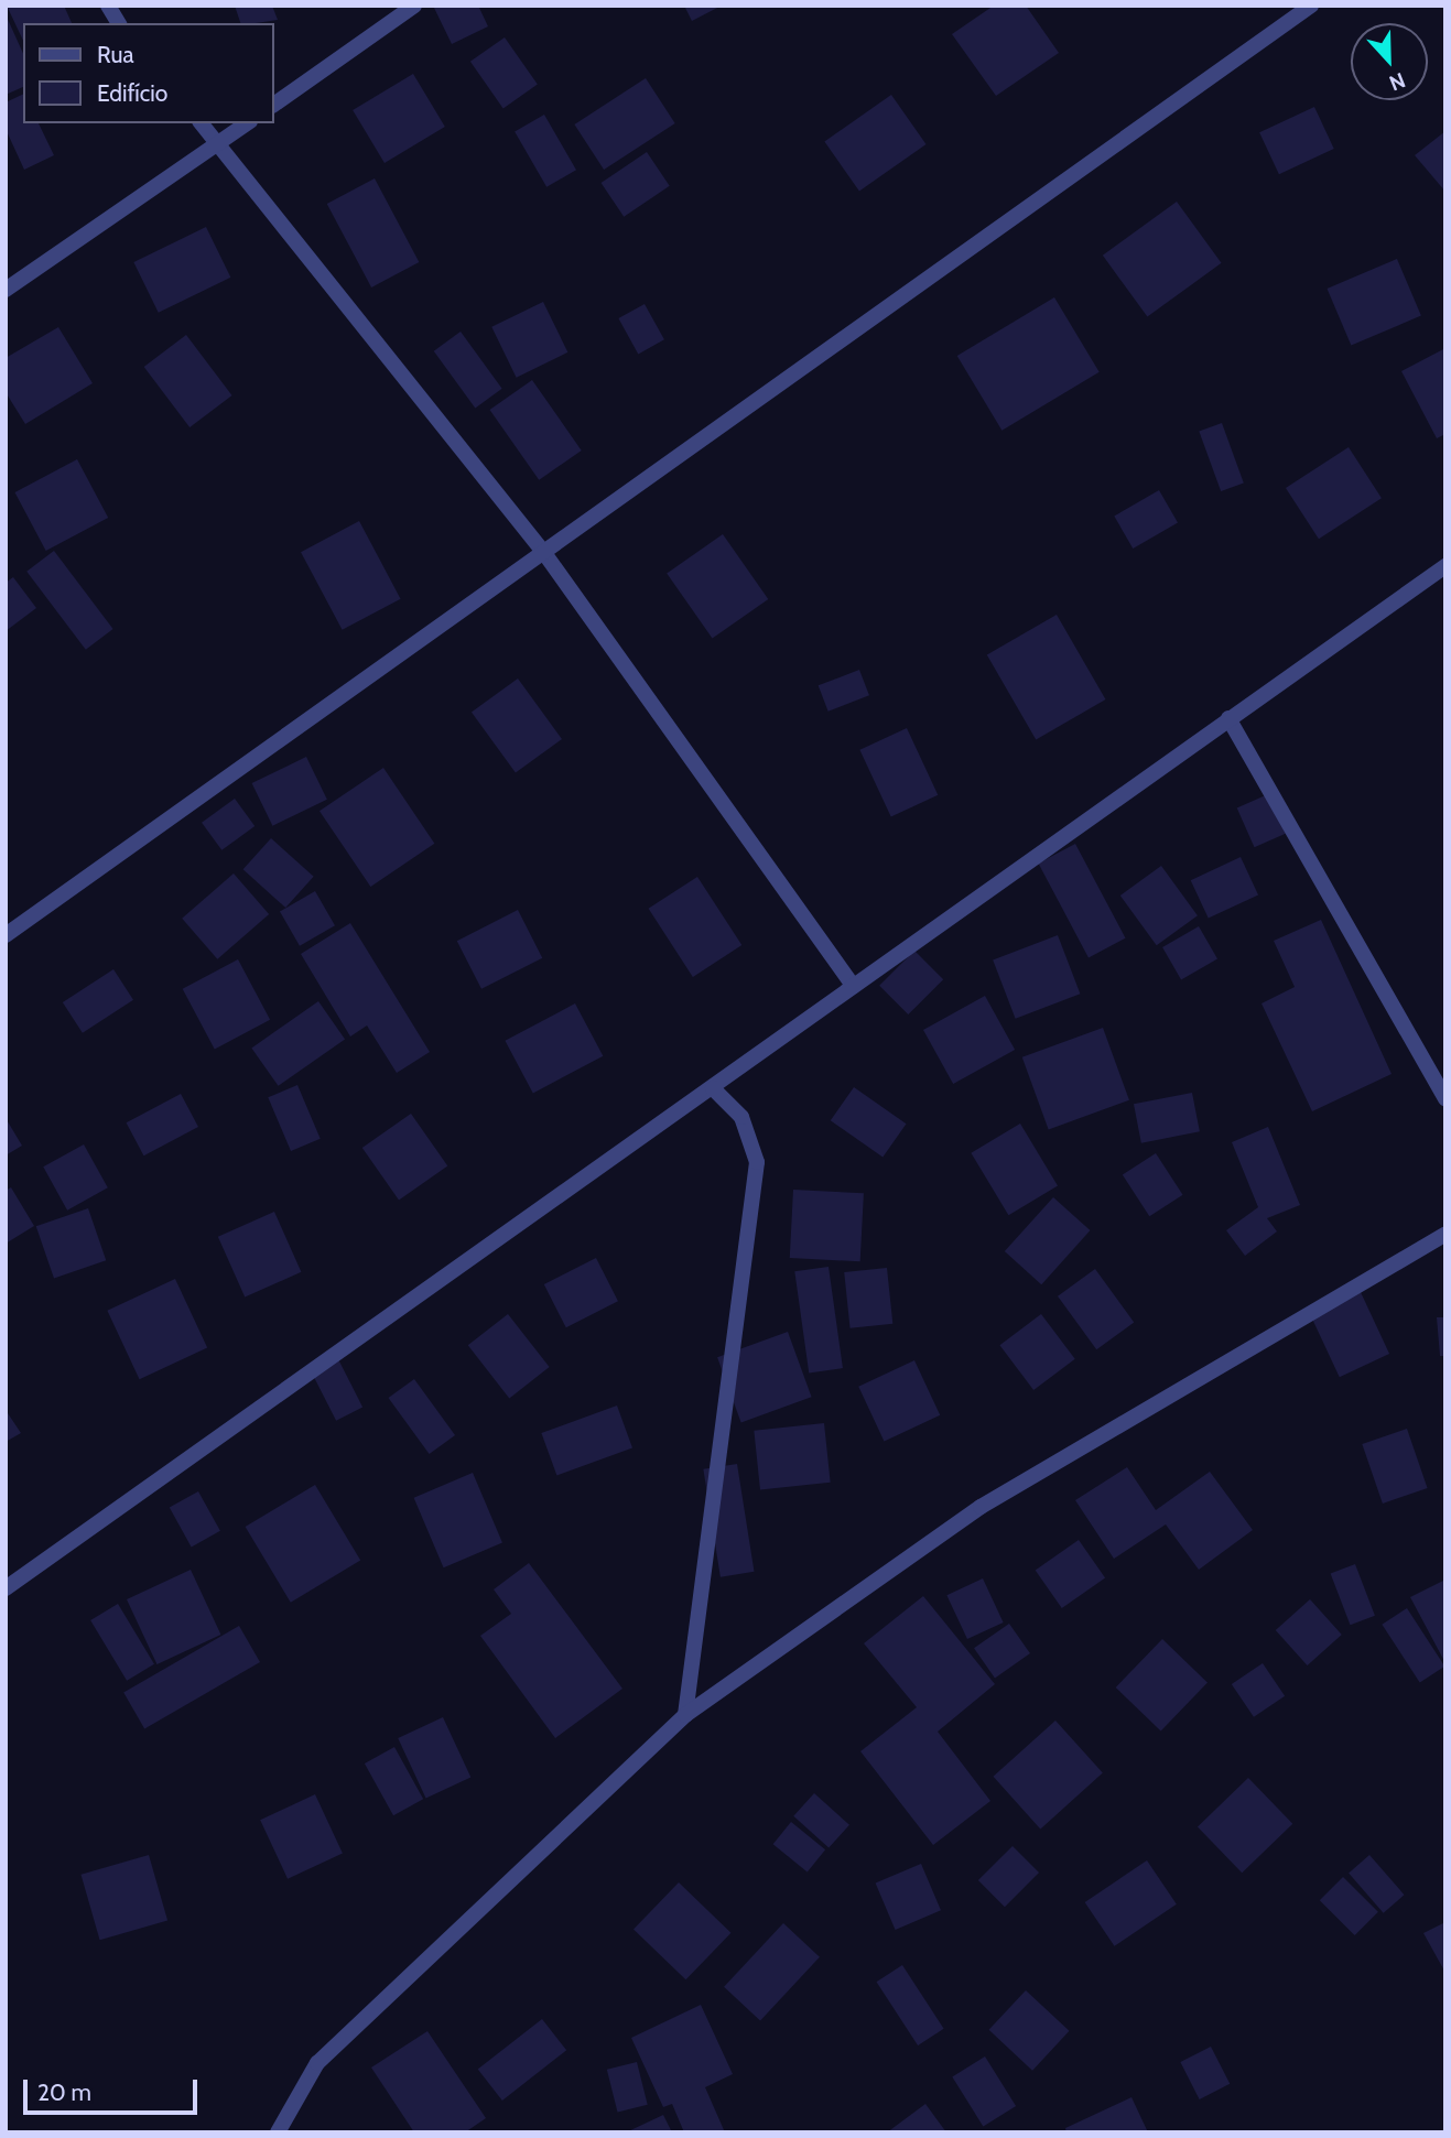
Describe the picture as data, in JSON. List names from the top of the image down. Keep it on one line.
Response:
{"legend":["Rua","Edifício"],"scale_bar":"20 m","north":"bottom"}
